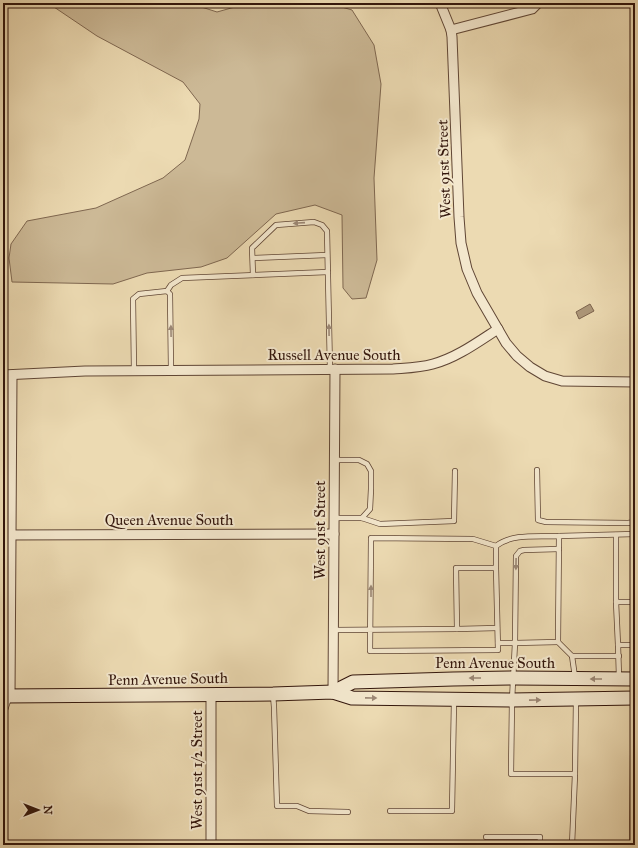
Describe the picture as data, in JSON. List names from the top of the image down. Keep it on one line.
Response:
{"streets":{"main road":["Penn Avenue South"],"street":["West 91st Street","Russell Avenue South","Queen Avenue South","West 91st 1/2 Street"]},"crossings":[["West 91st Street","Russell Avenue South"],["West 91st Street","Queen Avenue South"],["West 91st Street","Penn Avenue South"],["Penn Avenue South","West 91st 1/2 Street"]],"north":"right"}
